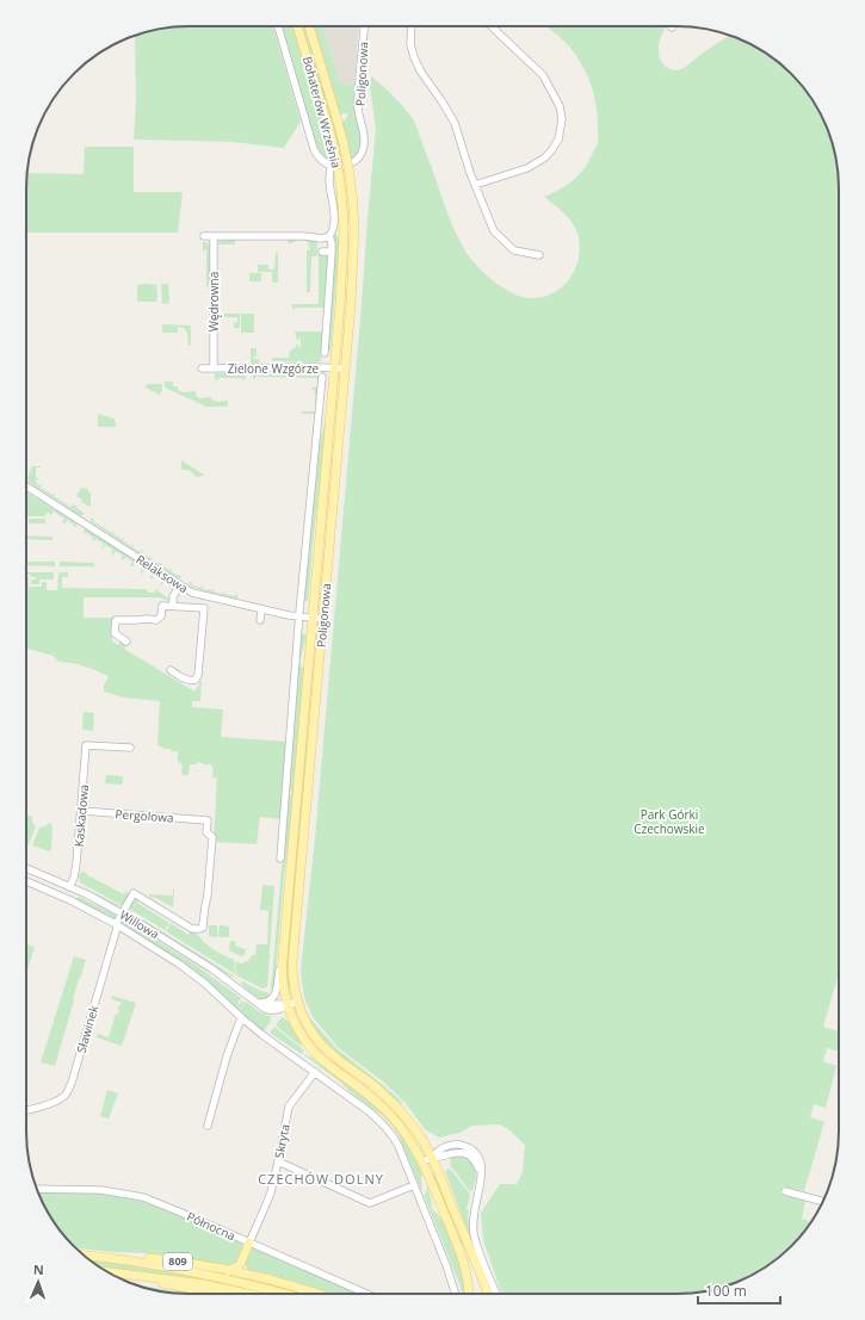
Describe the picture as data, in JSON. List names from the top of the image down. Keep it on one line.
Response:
{"streets":{"main road":["Poligonowa","Bohaterów Września","809"],"street":["Wędrowna","Zielone Wzgórze","Relaksowa","Kaskadowa","Pergolowa","Willowa","Sławinek","Skryta","Północna"]},"crossings":[["Poligonowa","Bohaterów Września"],["Poligonowa","Zielone Wzgórze"],["Poligonowa","Relaksowa"],["Poligonowa","Willowa"],["Wędrowna","Zielone Wzgórze"],["Kaskadowa","Pergolowa"],["Kaskadowa","Willowa"],["Pergolowa","Sławinek"],["Willowa","Sławinek"],["Skryta","Północna"]],"districts":["CZECHÓW DOLNY"],"parks":["Park Górki Czechowskie"],"scale_bar":"100 m","north":"top"}
